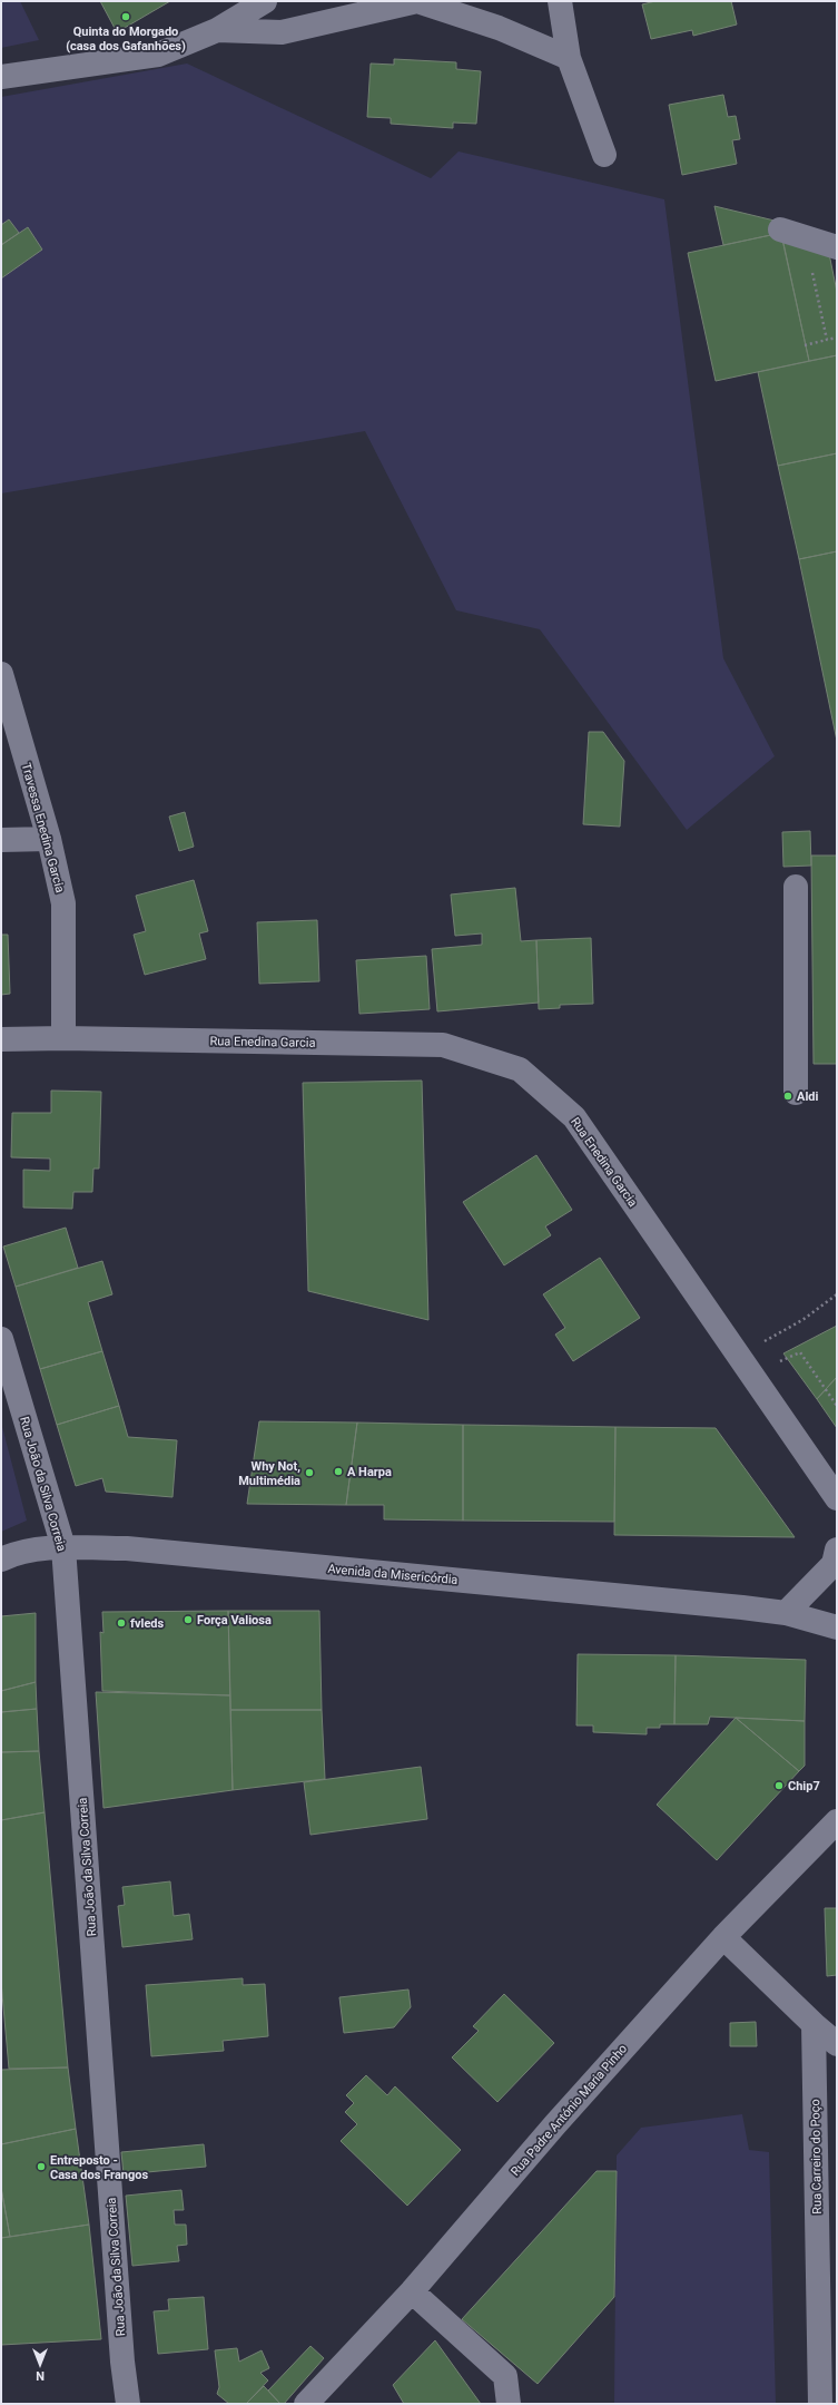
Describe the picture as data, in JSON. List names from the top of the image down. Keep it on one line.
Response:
{"streets":{"street":["Travessa Enedina Garcia","Rua Enedina Garcia","Rua João da Silva Correia","Avenida da Misericórdia","Rua Padre António Maria Pinho","Rua Carreiro do Poço"]},"crossings":[["Travessa Enedina Garcia","Rua Enedina Garcia"],["Rua João da Silva Correia","Avenida da Misericórdia"]],"places":["Quinta do Morgado (casa dos Gafanhões)","Aldi","A Harpa","Why Not, Multimédia","Força Valiosa","fvleds","Chip7","Entreposto - Casa dos Frangos"],"north":"bottom"}
